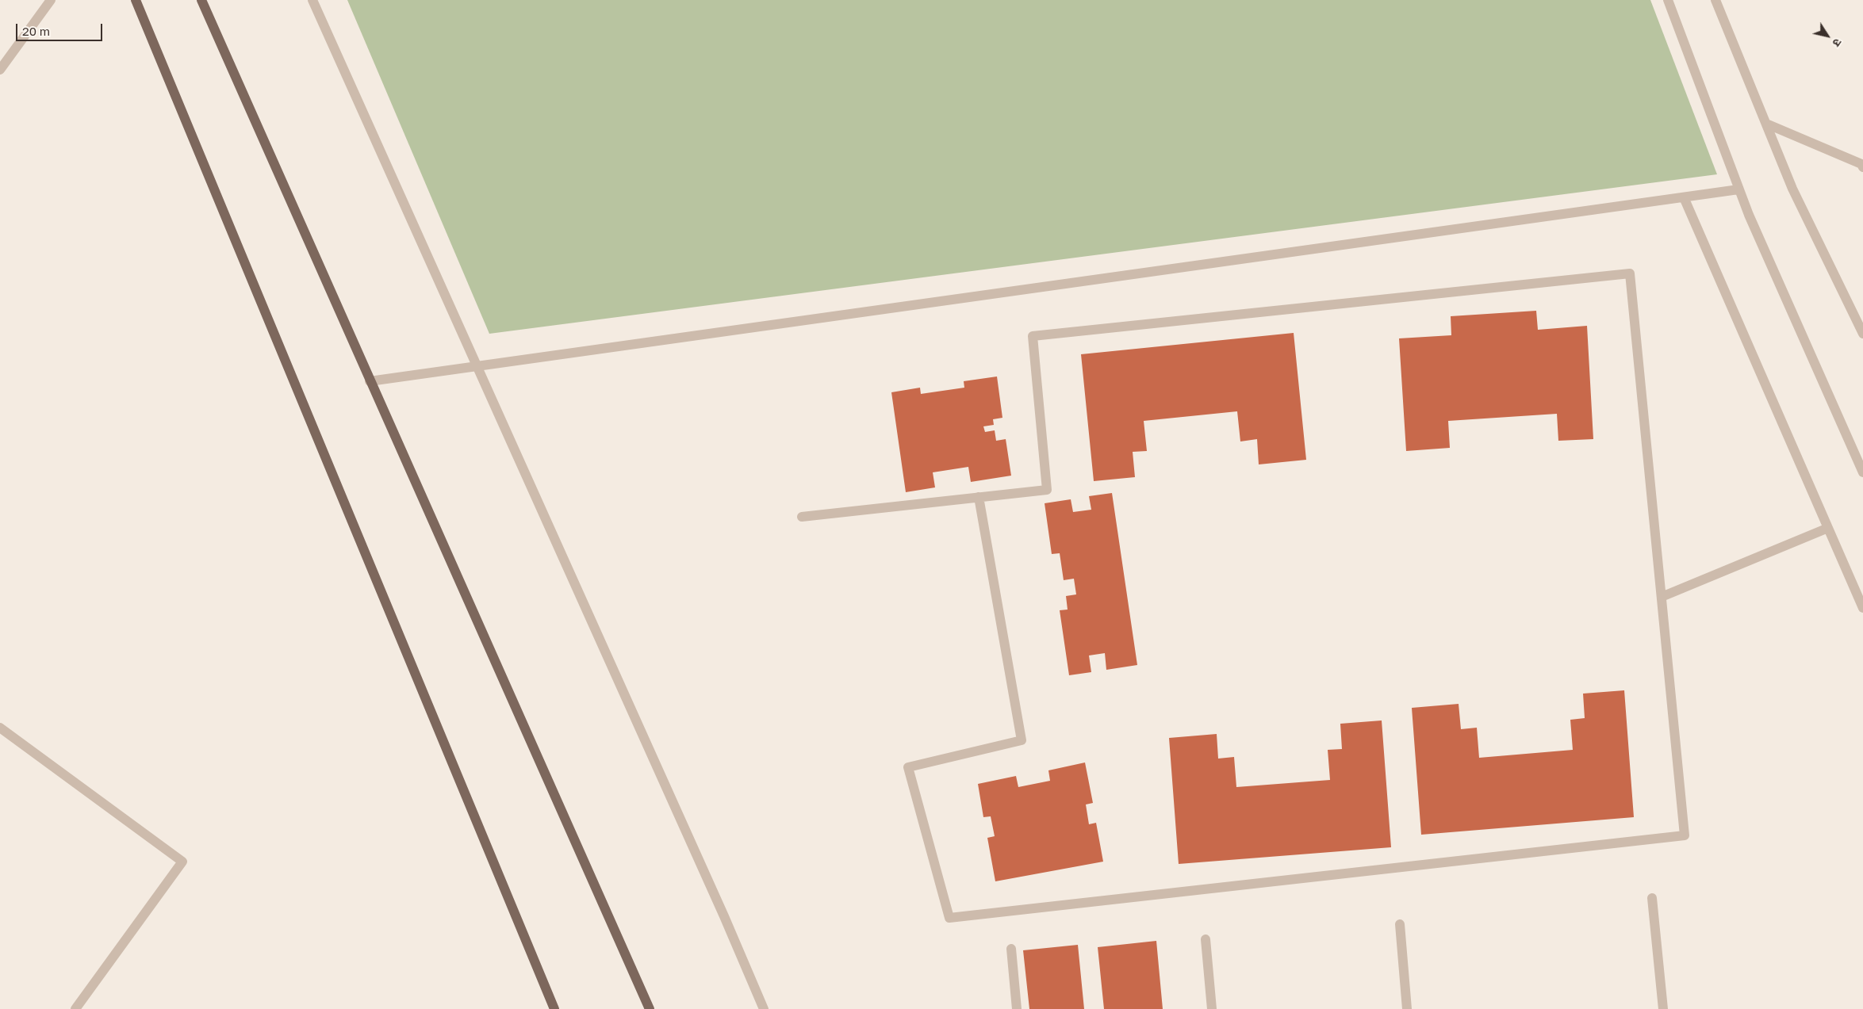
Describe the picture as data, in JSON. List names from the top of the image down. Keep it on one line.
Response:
{"scale_bar":"20 m","north":"bottom right"}
